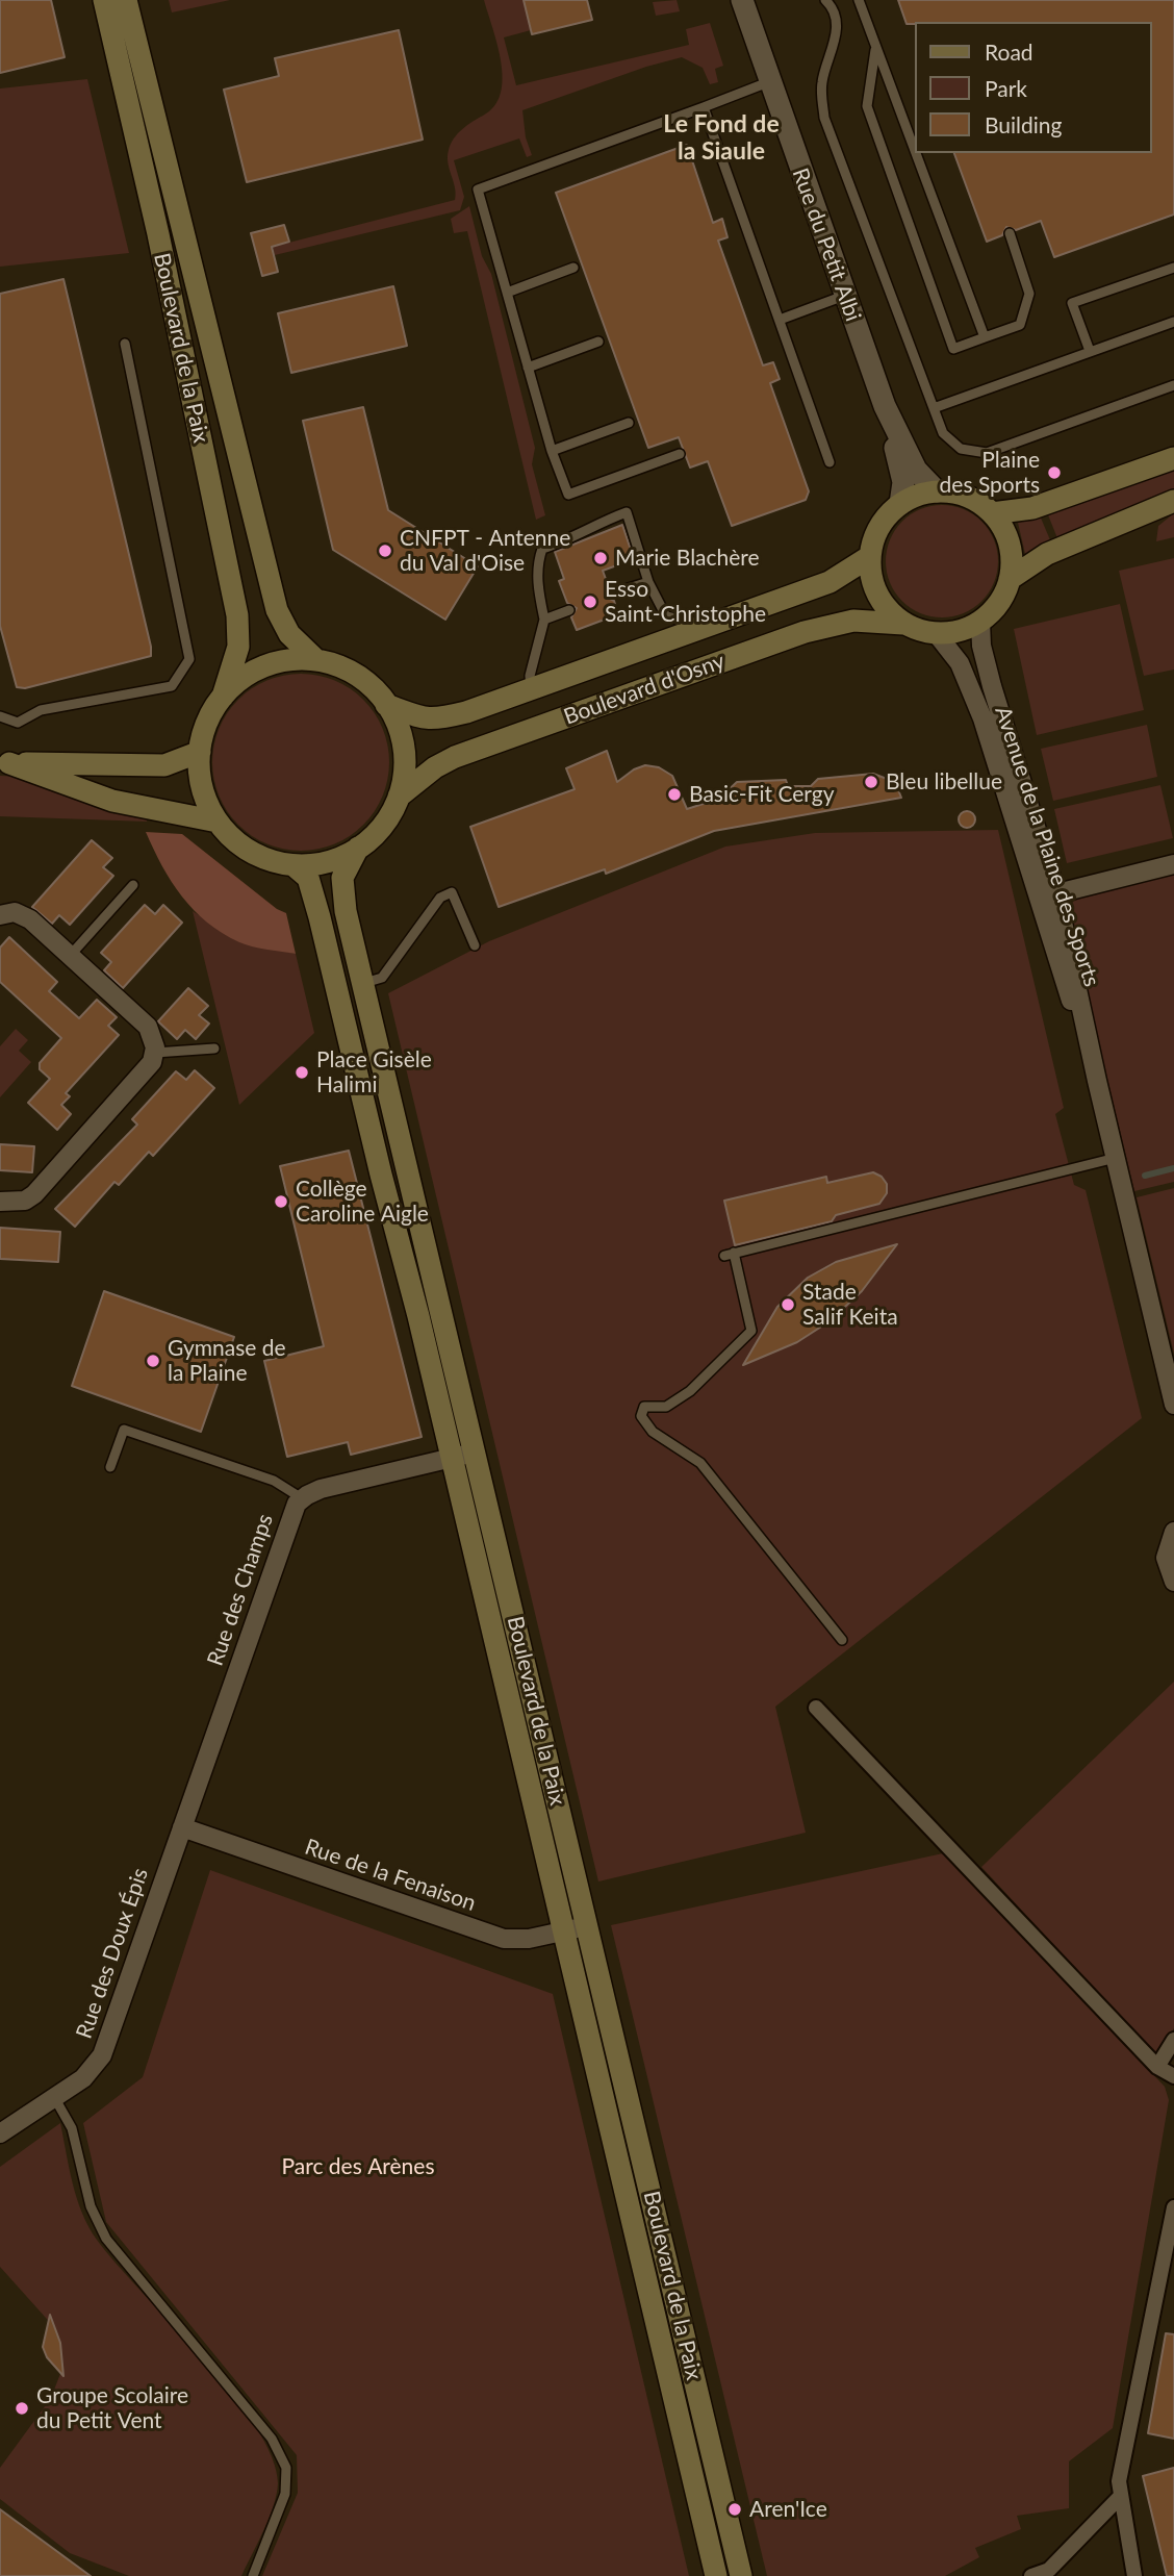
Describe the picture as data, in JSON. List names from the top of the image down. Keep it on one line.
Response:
{"streets":{"main road":["Boulevard de la Paix","Boulevard d'Osny"],"street":["Rue du Petit Albi","Avenue de la Plaine des Sports","Rue des Champs","Rue de la Fenaison","Rue des Doux Épis"]},"crossings":[["Rue du Petit Albi","Boulevard d'Osny"],["Rue du Petit Albi","Avenue de la Plaine des Sports"],["Boulevard de la Paix","Boulevard d'Osny"],["Boulevard de la Paix","Rue des Champs"],["Boulevard de la Paix","Rue de la Fenaison"],["Boulevard d'Osny","Avenue de la Plaine des Sports"],["Rue des Champs","Rue de la Fenaison"],["Rue des Champs","Rue des Doux Épis"],["Rue de la Fenaison","Rue des Doux Épis"]],"districts":["Le Fond de la Siaule"],"parks":["Parc des Arènes"],"places":["Plaine des Sports","CNFPT - Antenne du Val d'Oise","Marie Blachère","Esso Saint-Christophe","Bleu libellue","Basic-Fit Cergy","Place Gisèle Halimi","Collège Caroline Aigle","Stade Salif Keita","Gymnase de la Plaine","Groupe Scolaire du Petit Vent","Aren'Ice"],"legend":["Road","Park","Building"]}
